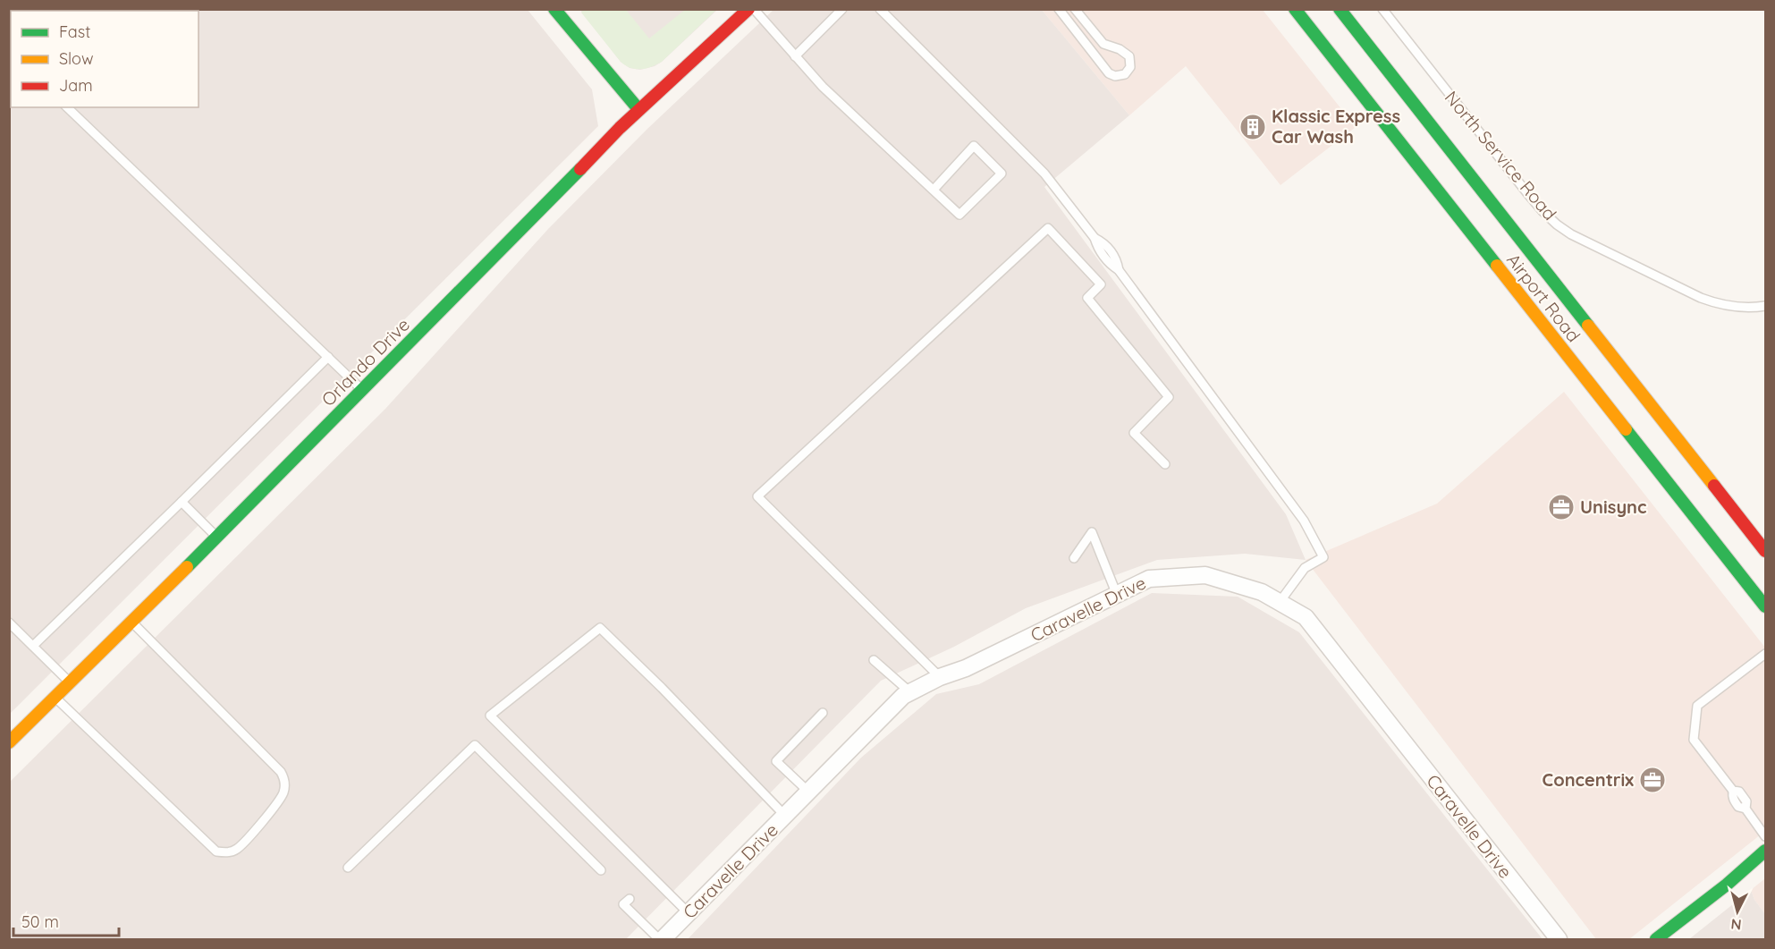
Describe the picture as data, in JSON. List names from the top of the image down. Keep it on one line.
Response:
{"streets":{"main road":["Airport Road","Orlando Drive"],"street":["Caravelle Drive"],"lane":["North Service Road"]},"places":{"building":["Klassic Express Car Wash"],"office":["Unisync","Concentrix"]},"legend":["Fast","Slow","Jam"],"scale_bar":"50 m","north":"bottom"}
